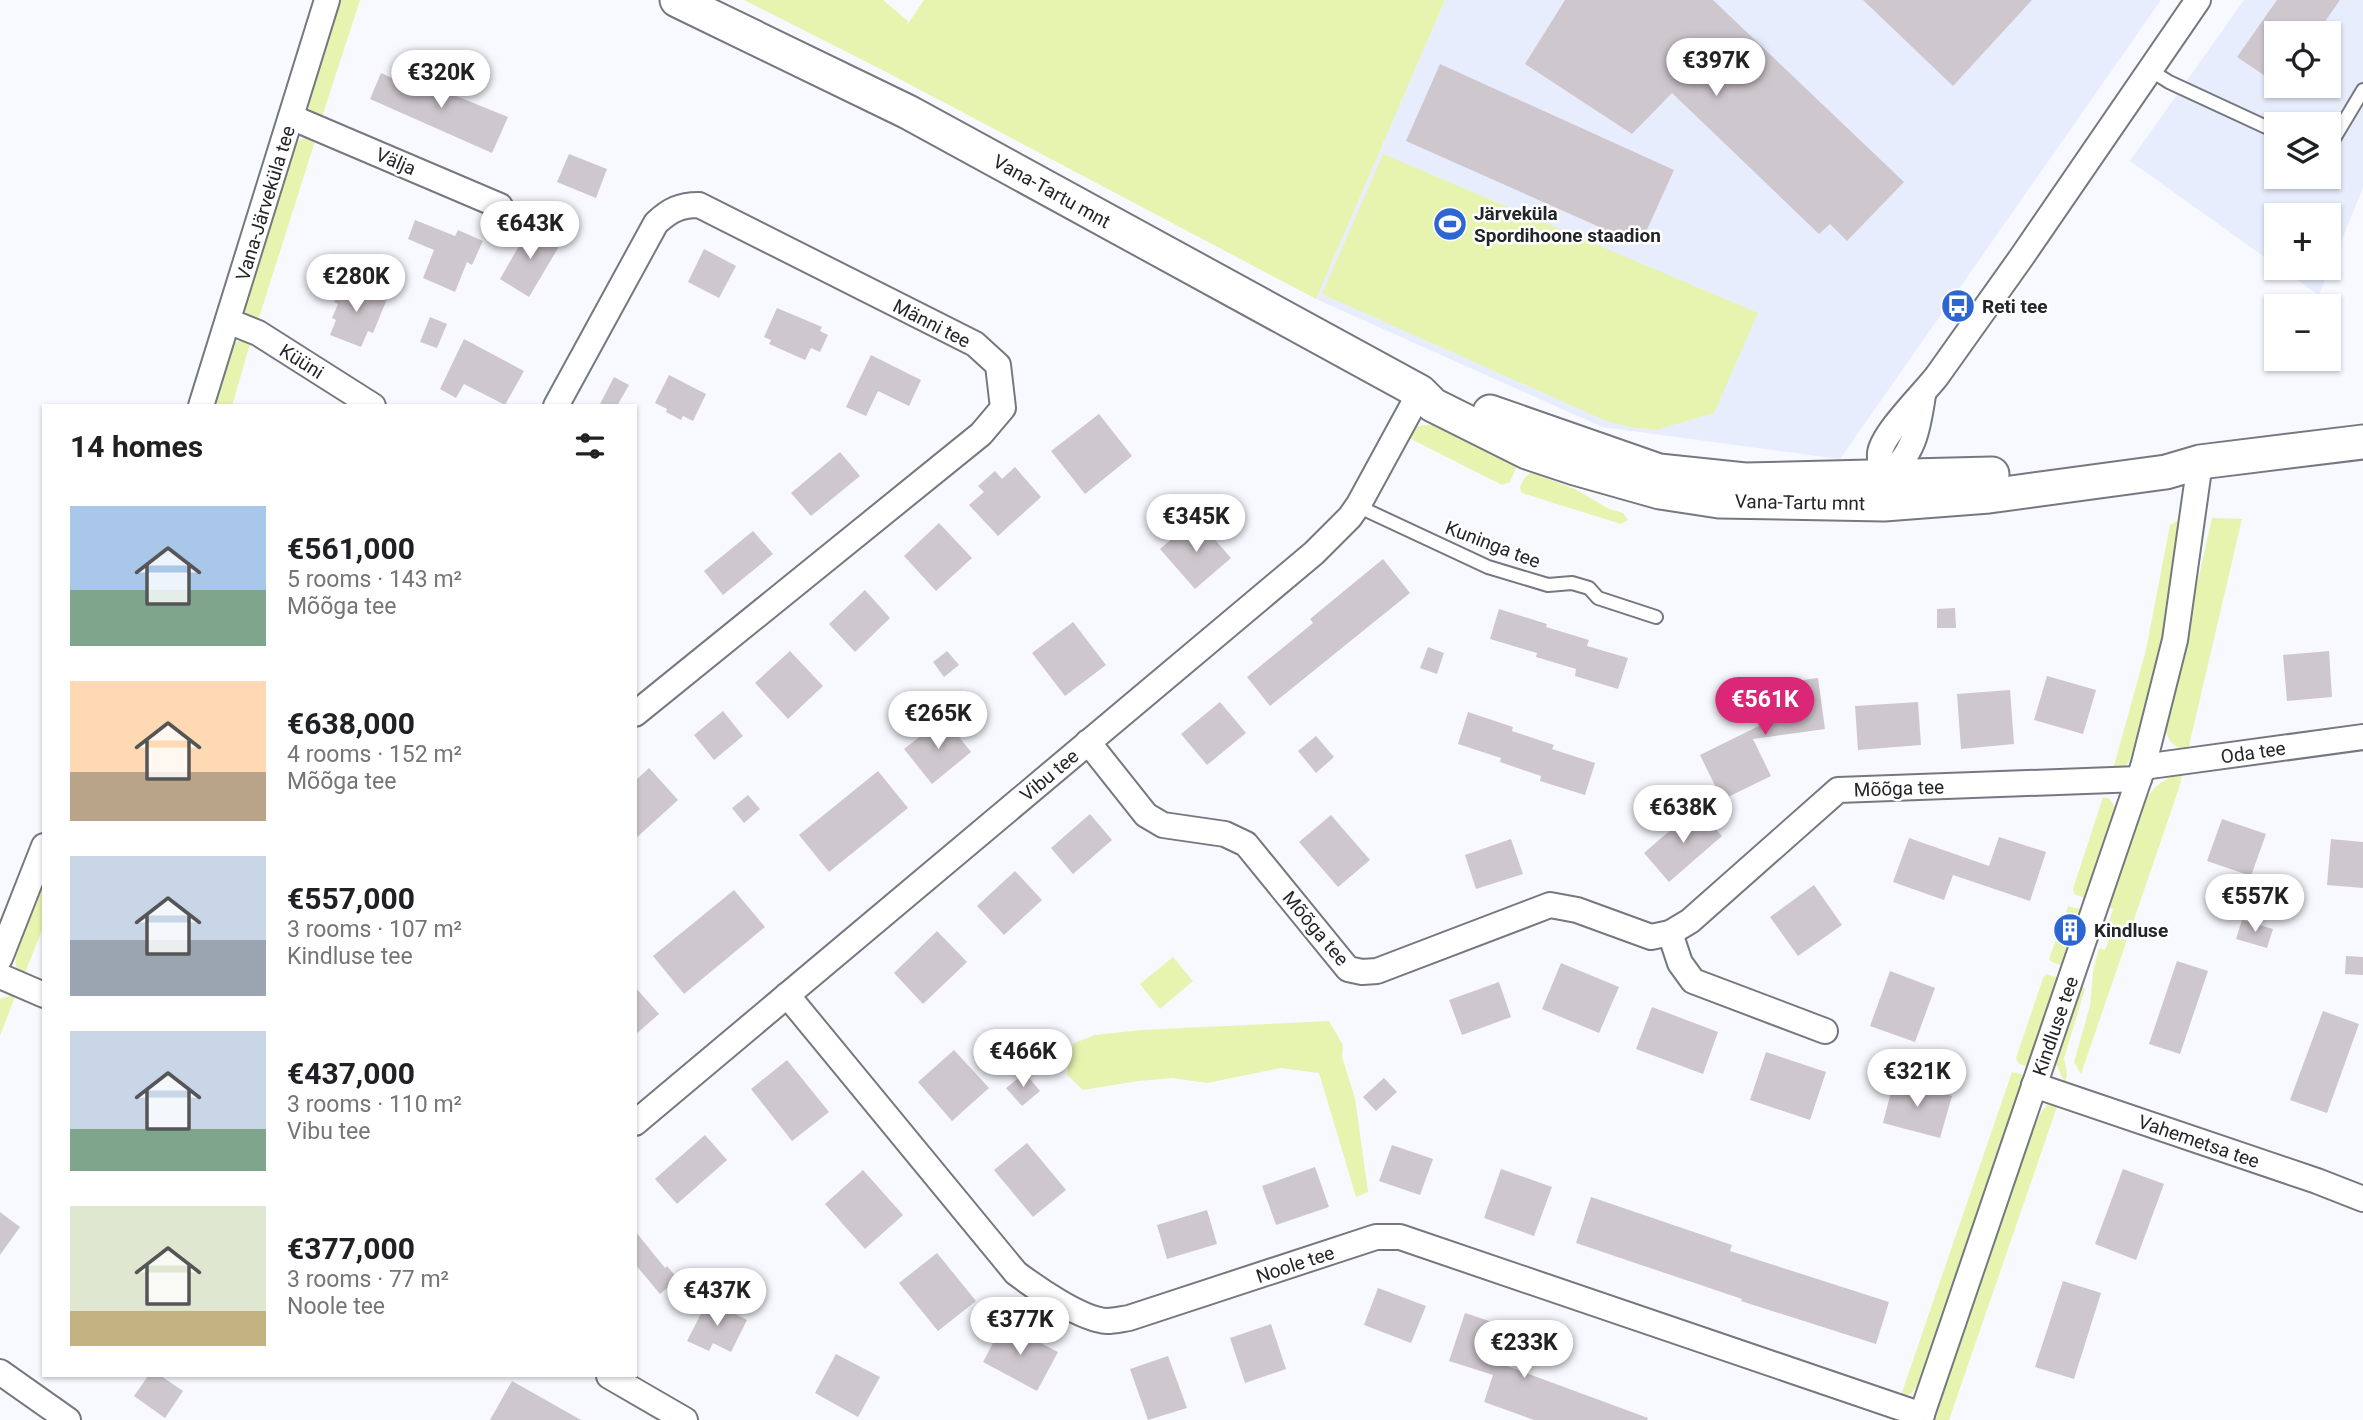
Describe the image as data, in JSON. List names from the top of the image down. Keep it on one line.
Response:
{"streets":{"street":["Välja","Vana-Tartu mnt","Vana-Järveküla tee","Männi tee","Küüni","Oda tee","Vibu tee","Mõõga tee","Kindluse tee","Vahemetsa tee","Noole tee"],"lane":["Kuninga tee"]},"crossings":[["Välja","Vana-Järveküla tee"],["Vana-Tartu mnt","Vibu tee"],["Vana-Tartu mnt","Kindluse tee"],["Vana-Järveküla tee","Küüni"],["Kuninga tee","Vibu tee"],["Oda tee","Mõõga tee"],["Oda tee","Kindluse tee"],["Vibu tee","Mõõga tee"],["Vibu tee","Noole tee"],["Mõõga tee","Kindluse tee"],["Kindluse tee","Vahemetsa tee"],["Kindluse tee","Noole tee"]],"places":{"sports":["Järveküla Spordihoone staadion"],"bus stop":["Reti tee"],"building":["Kindluse"]},"page":{"map_buttons":["+","−"],"price":["€397K","€320K","€643K","€280K","€345K","€561K","€265K","€638K","€557K","€466K","€321K","€437K","€377K","€233K"],"heading":"14 homes","list":[{"name":"€561,000","note":"5 rooms · 143 m² · Mõõga tee"},{"name":"€638,000","note":"4 rooms · 152 m² · Mõõga tee"},{"name":"€557,000","note":"3 rooms · 107 m² · Kindluse tee"},{"name":"€437,000","note":"3 rooms · 110 m² · Vibu tee"},{"name":"€377,000","note":"3 rooms · 77 m² · Noole tee"}]}}
